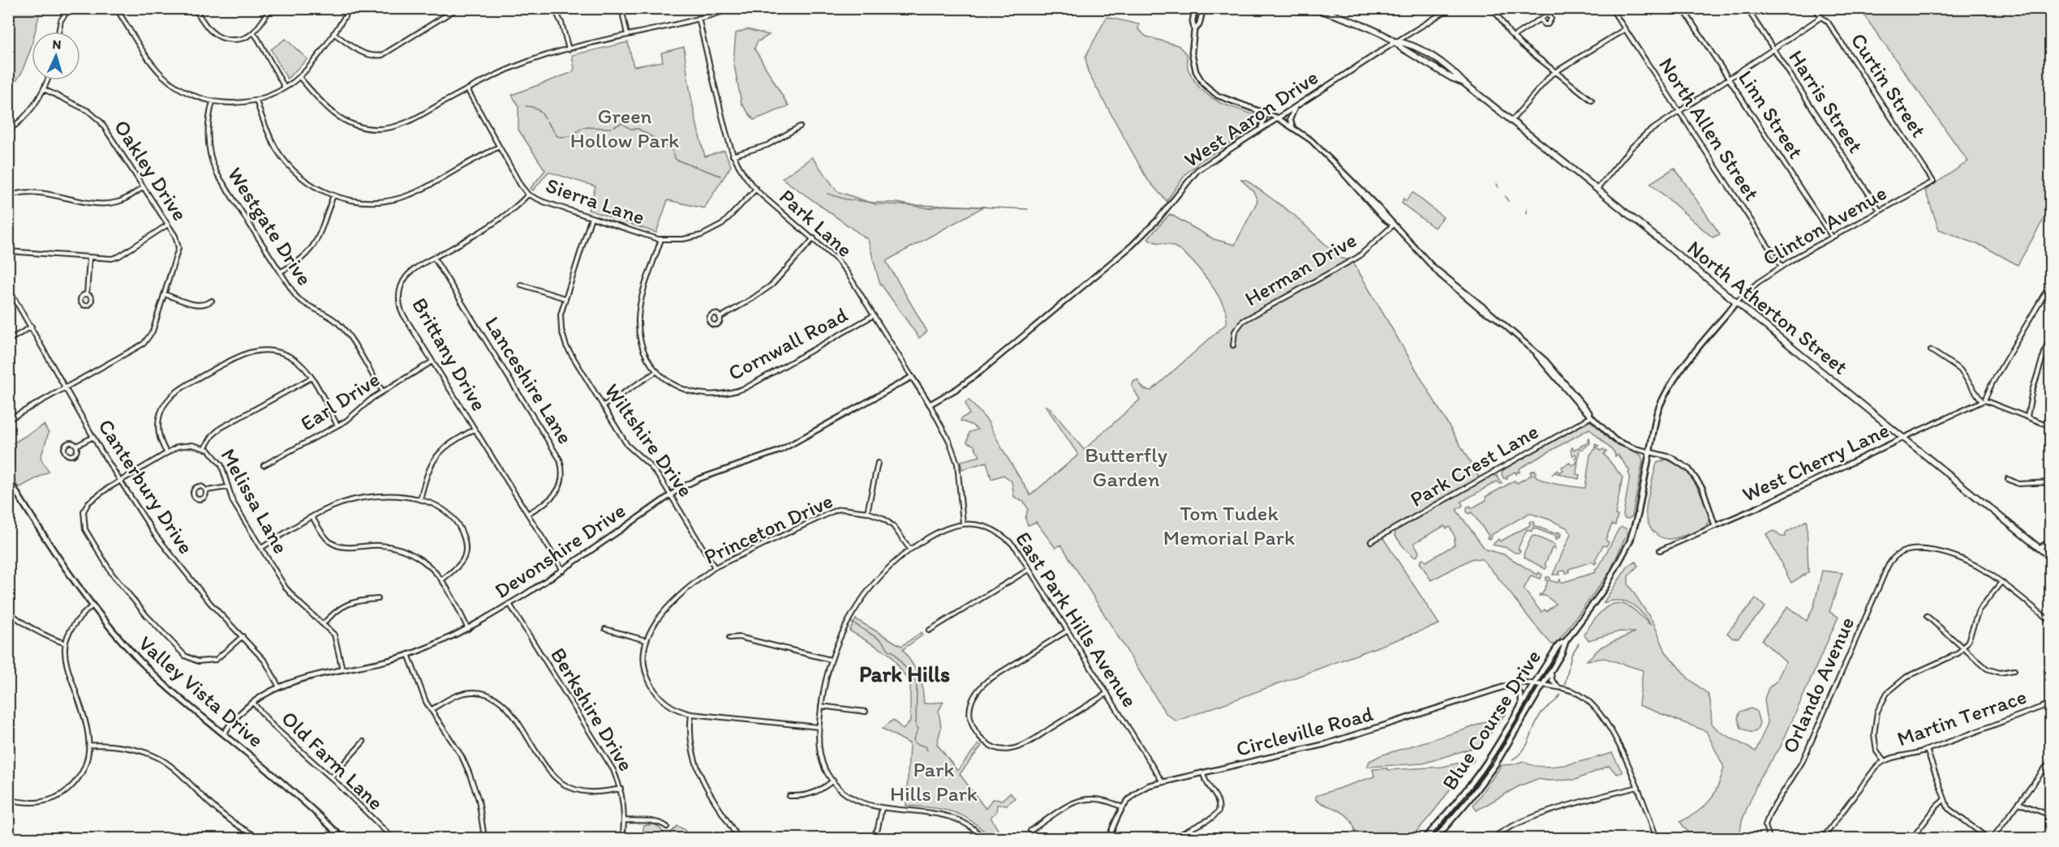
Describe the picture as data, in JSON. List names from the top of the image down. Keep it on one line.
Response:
{"streets":{"main road":["North Atherton Street","Valley Vista Drive","Blue Course Drive"],"street":["Curtin Street","Harris Street","Linn Street","West Aaron Drive","North Allen Street","Oakley Drive","Sierra Lane","Park Lane","Clinton Avenue","Westgate Drive","Herman Drive","Cornwall Road","Brittany Drive","Lanceshire Lane","Earl Drive","Wiltshire Drive","West Cherry Lane","Park Crest Lane","Canterbury Drive","Melissa Lane","Princeton Drive","Devonshire Drive","East Park Hills Avenue","Orlando Avenue","Berkshire Drive","Martin Terrace","Circleville Road","Old Farm Lane"]},"crossings":[["Curtin Street","Clinton Avenue"],["Harris Street","Clinton Avenue"],["Linn Street","Clinton Avenue"],["West Aaron Drive","Park Lane"],["West Aaron Drive","North Atherton Street"],["North Allen Street","Clinton Avenue"],["Oakley Drive","Canterbury Drive"],["Sierra Lane","Park Lane"],["Sierra Lane","Cornwall Road"],["Sierra Lane","Brittany Drive"],["Sierra Lane","Wiltshire Drive"],["Park Lane","Cornwall Road"],["Park Lane","Devonshire Drive"],["Park Lane","East Park Hills Avenue"],["Clinton Avenue","North Atherton Street"],["Clinton Avenue","Blue Course Drive"],["Westgate Drive","Earl Drive"],["North Atherton Street","West Cherry Lane"],["North Atherton Street","Blue Course Drive"],["Brittany Drive","Lanceshire Lane"],["Brittany Drive","Earl Drive"],["Brittany Drive","Devonshire Drive"],["Wiltshire Drive","Princeton Drive"],["Wiltshire Drive","Devonshire Drive"],["Canterbury Drive","Melissa Lane"],["Canterbury Drive","Devonshire Drive"],["Melissa Lane","Devonshire Drive"],["Princeton Drive","East Park Hills Avenue"],["Devonshire Drive","Valley Vista Drive"],["Devonshire Drive","Berkshire Drive"],["Devonshire Drive","Old Farm Lane"],["East Park Hills Avenue","Circleville Road"],["Blue Course Drive","Circleville Road"]],"districts":["Park Hills"],"parks":["Green Hollow Park","Butterfly Garden","Tom Tudek Memorial Park","Park Hills Park"],"north":"top"}
